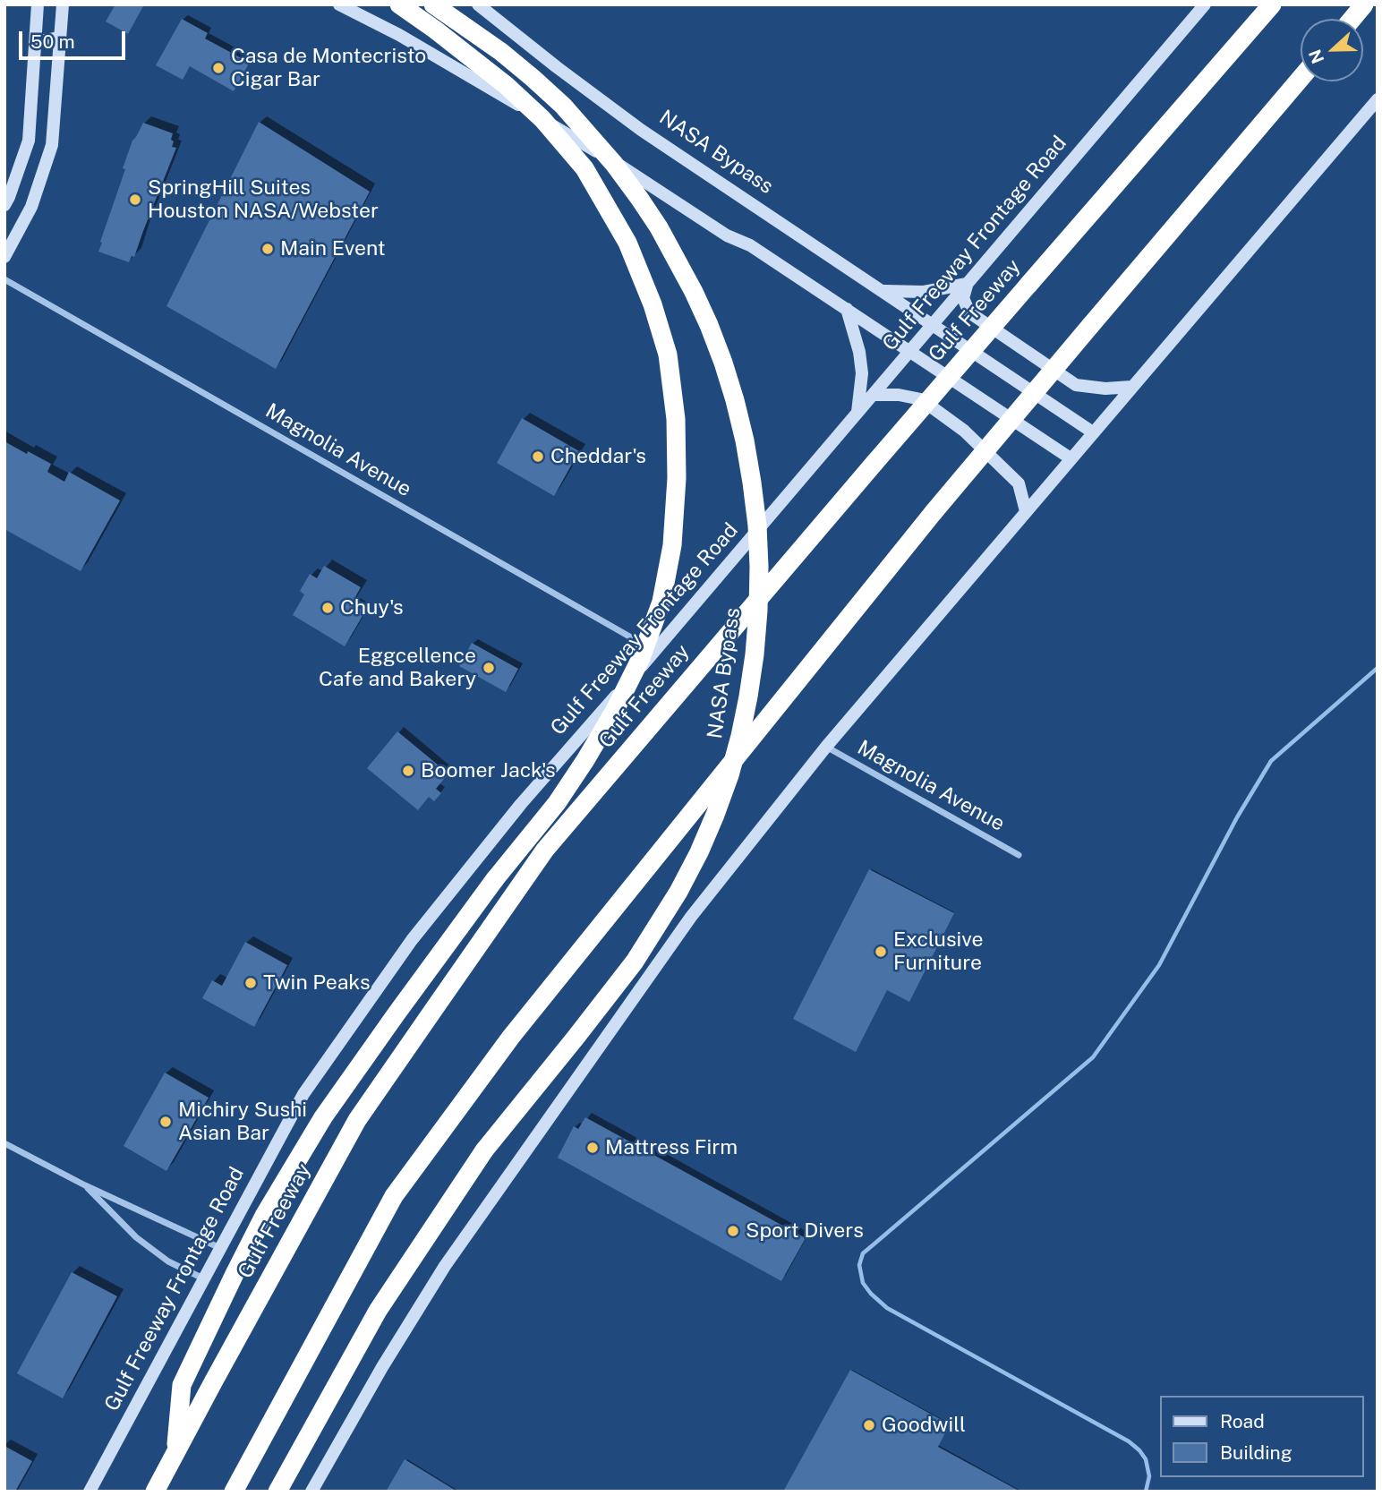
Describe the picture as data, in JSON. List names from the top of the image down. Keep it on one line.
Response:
{"streets":{"highway":["NASA Bypass","Gulf Freeway"],"main road":["Gulf Freeway Frontage Road"],"street":["Magnolia Avenue"]},"crossings":[["NASA Bypass","Gulf Freeway Frontage Road"],["Gulf Freeway Frontage Road","Magnolia Avenue"]],"places":["Casa de Montecristo Cigar Bar","SpringHill Suites Houston NASA/Webster","Main Event","Cheddar's","Chuy's","Eggcellence Cafe and Bakery","Boomer Jack's","Exclusive Furniture","Twin Peaks","Michiry Sushi Asian Bar","Mattress Firm","Sport Divers","Goodwill"],"legend":["Road","Building"],"scale_bar":"50 m","north":"left"}
